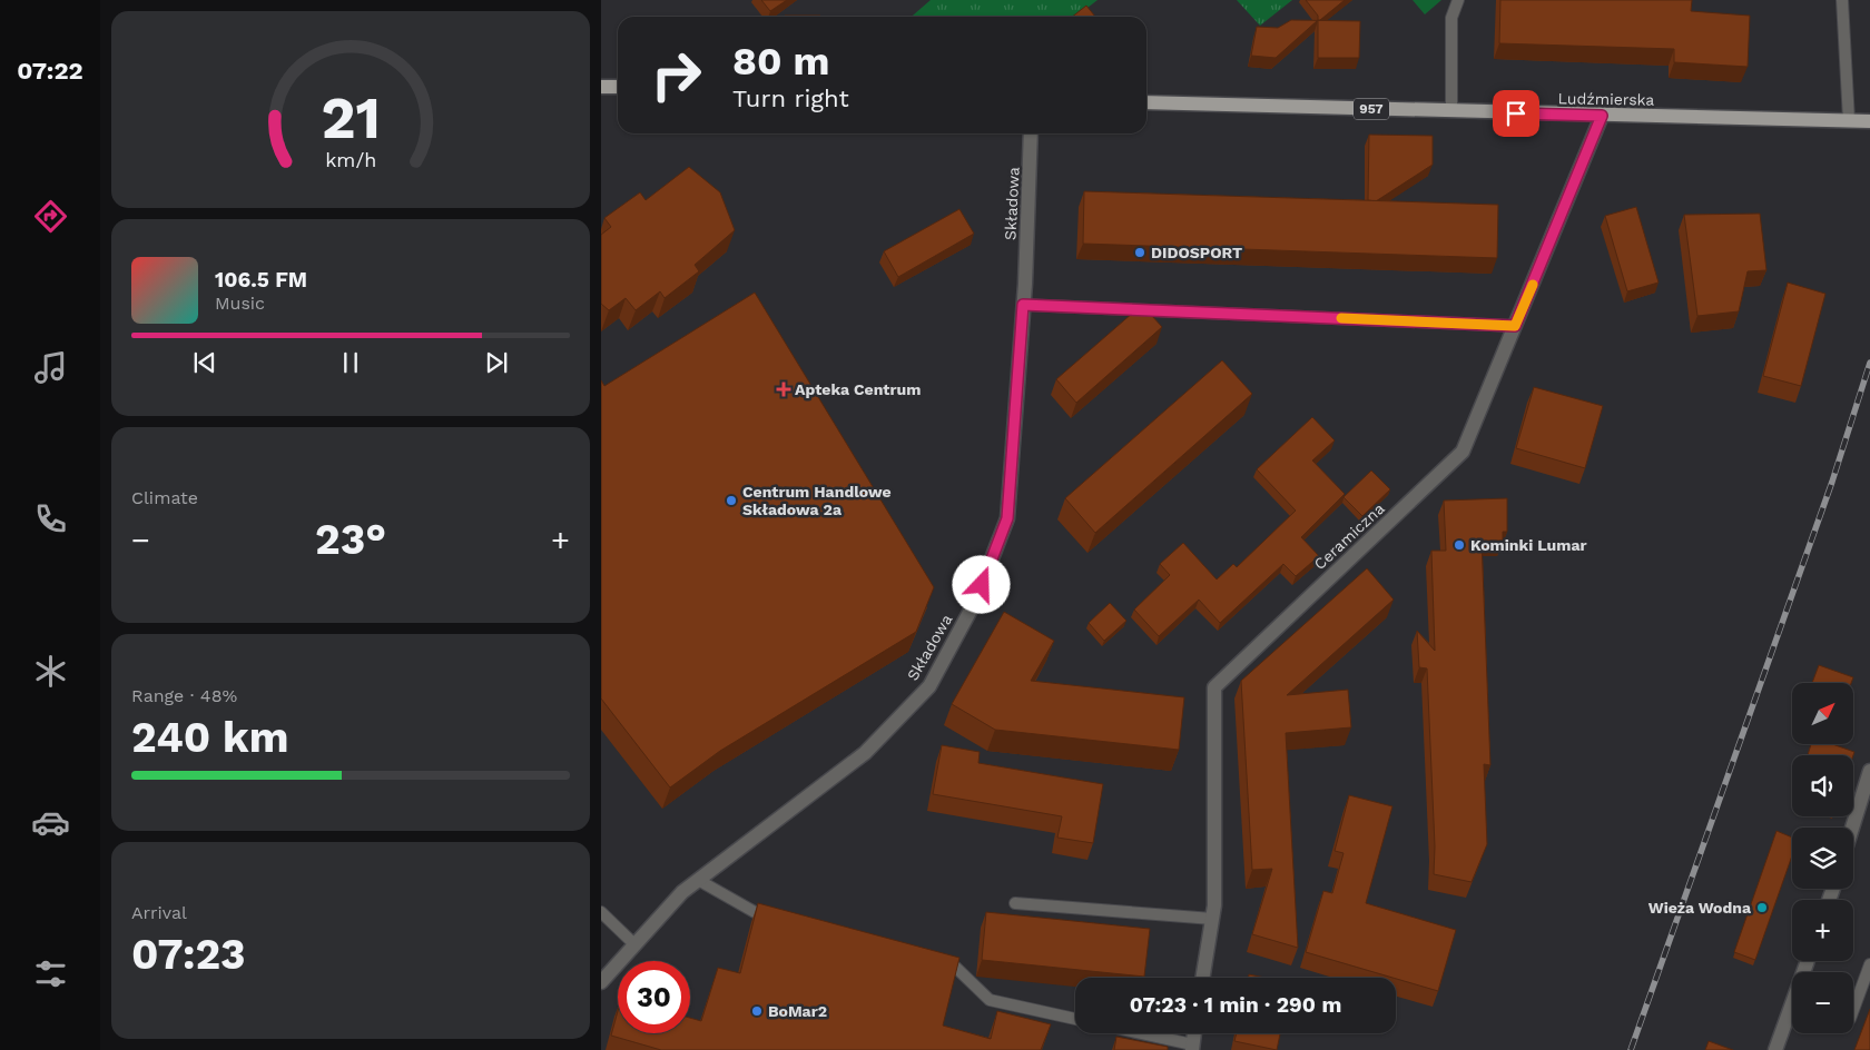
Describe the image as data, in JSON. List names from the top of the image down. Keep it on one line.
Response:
{"streets":{"main road":["Ludźmierska","957"],"street":["Składowa","Ceramiczna"]},"crossings":[["Ludźmierska","Ceramiczna"]],"places":{"other":["DIDOSPORT","Centrum Handlowe Składowa 2a","Kominki Lumar","Wieża Wodna","BoMar2"],"health":["Apteka Centrum"]},"north":"top right","page":{"tabs":"07:22","turn":["80 m","Turn right"],"song":["106.5 FM","Music"],"tile":["Climate",["Range · 48%","240 km"],["Arrival","07:23"]],"heat":["−","23°","+"],"map_buttons":["+","−"],"limit":"30","trip":"07:23 · 1 min · 290 m","gauge":["21","km/h"]}}
